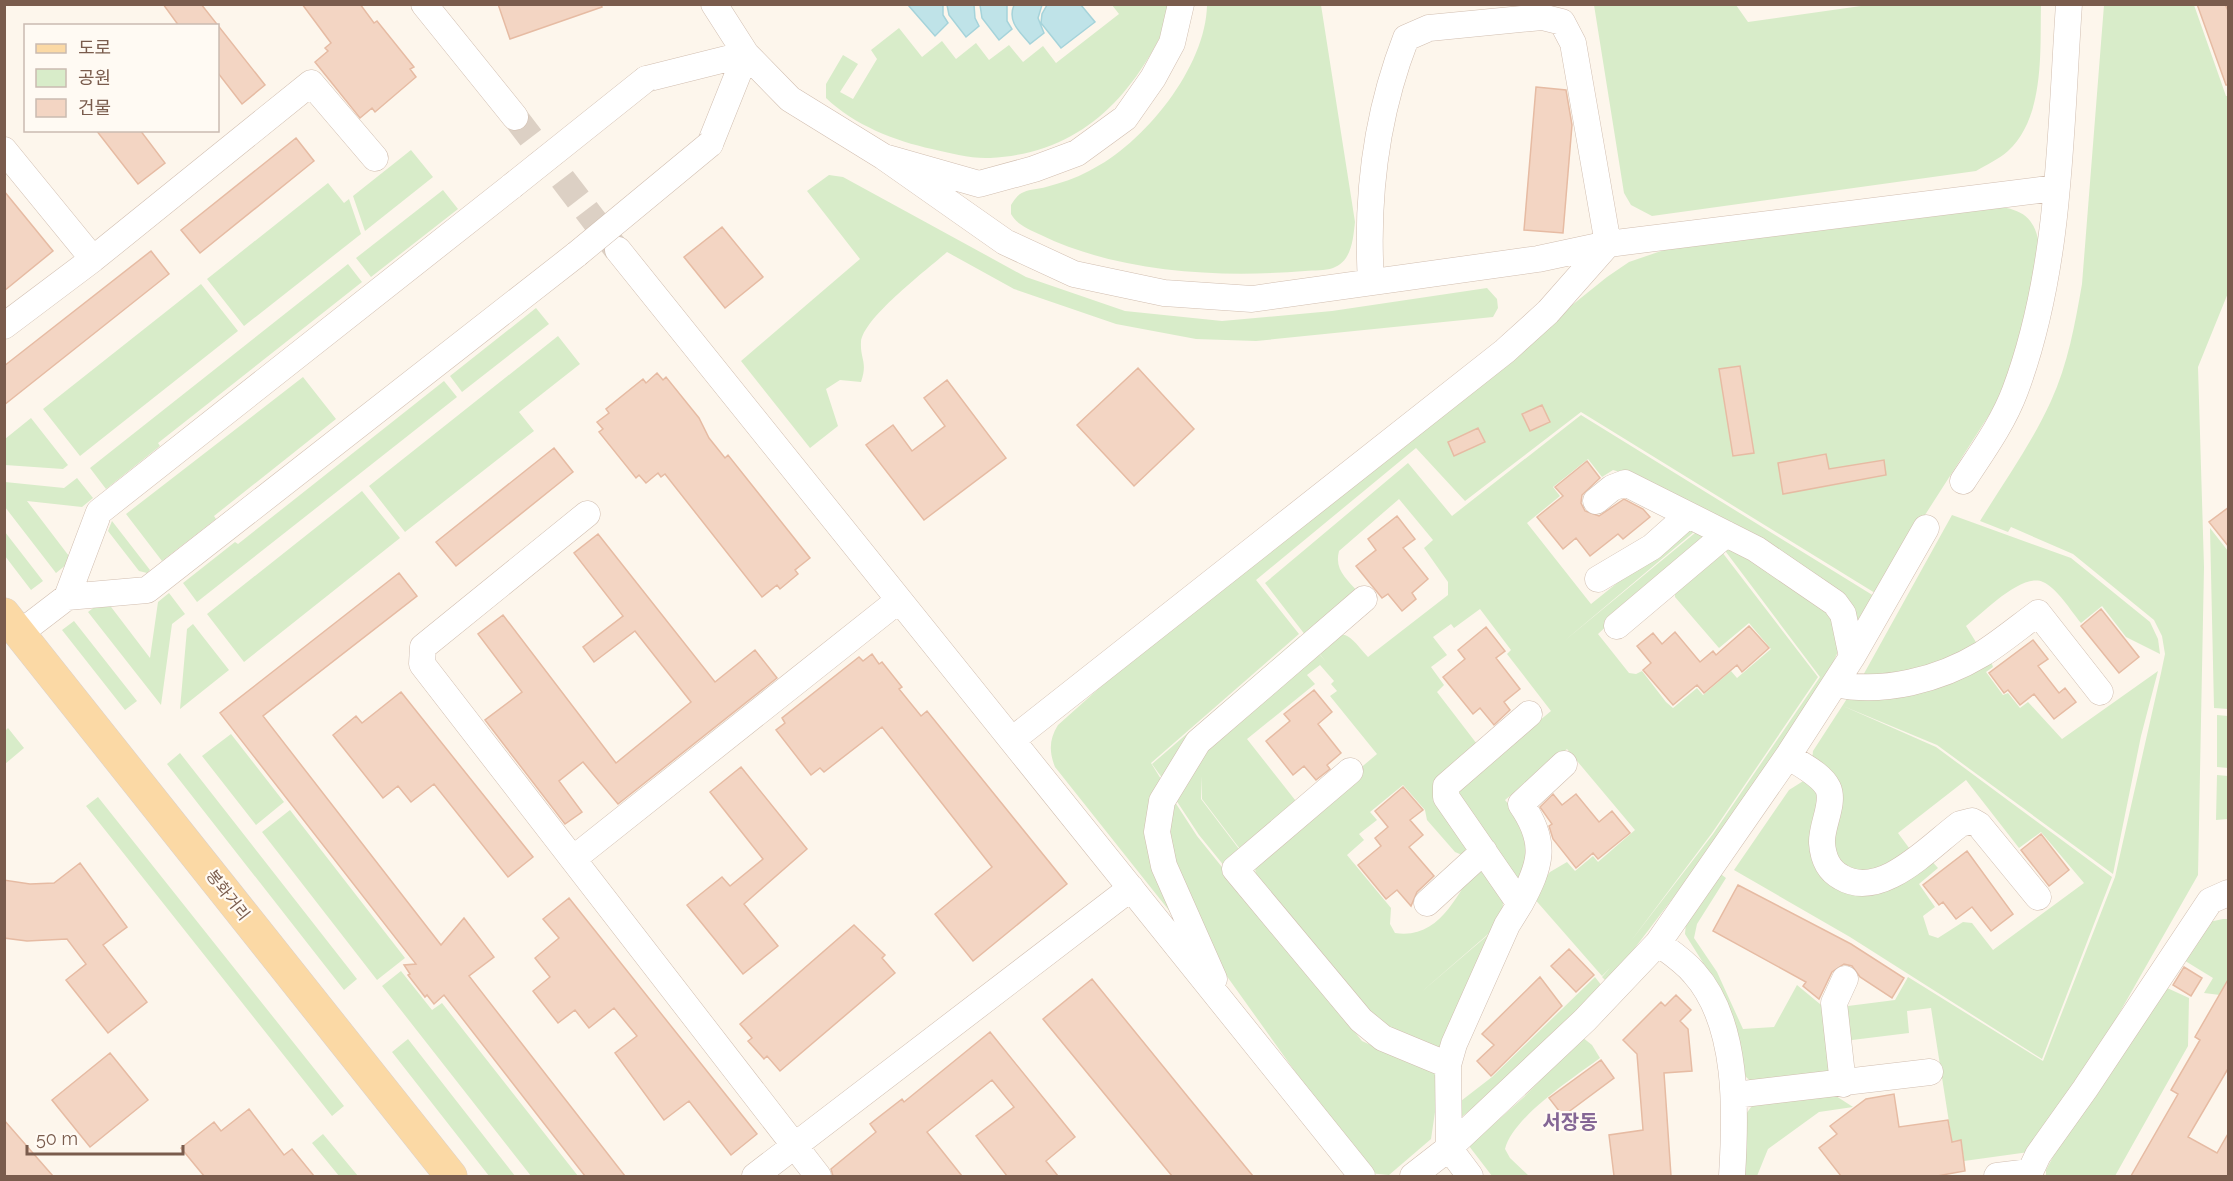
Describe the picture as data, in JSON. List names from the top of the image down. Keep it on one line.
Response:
{"streets":{"main road":["봉화거리"]},"districts":["서장동"],"legend":["도로","공원","건물"],"scale_bar":"50 m"}
